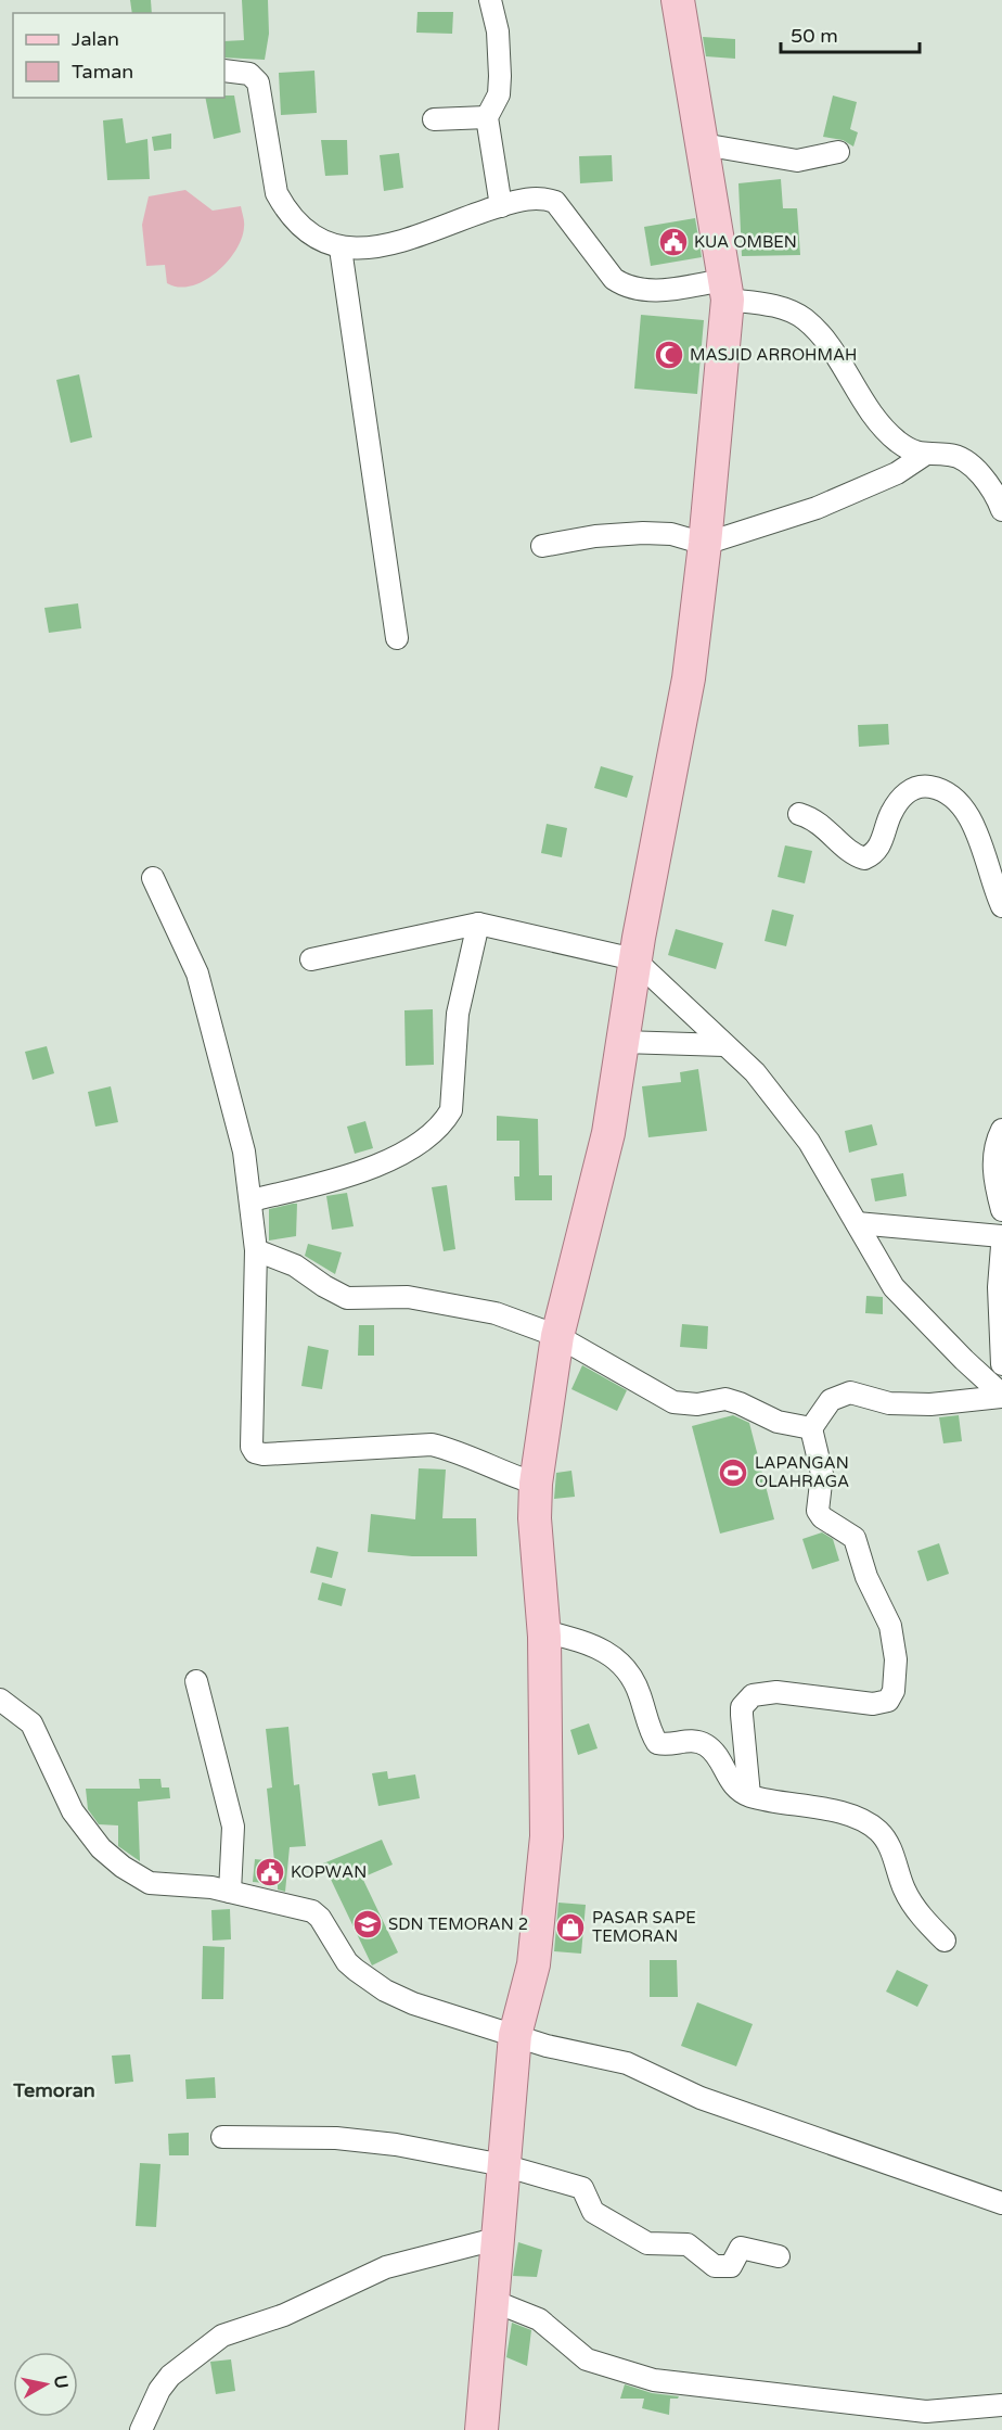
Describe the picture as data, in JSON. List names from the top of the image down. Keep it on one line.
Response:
{"districts":["Temoran"],"places":{"public building":["KUA OMBEN","KOPWAN"],"mosque":["MASJID ARROHMAH"],"sports":["LAPANGAN OLAHRAGA"],"school or university":["SDN TEMORAN 2"],"shop":["PASAR SAPE TEMORAN"]},"legend":["Jalan","Taman"],"scale_bar":"50 m","north":"right"}
